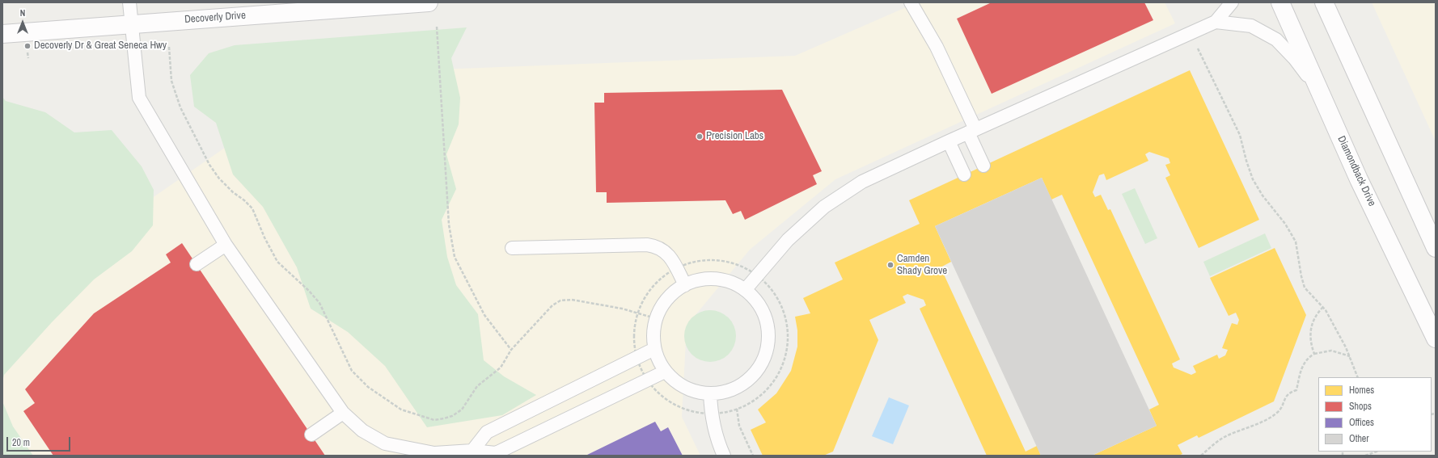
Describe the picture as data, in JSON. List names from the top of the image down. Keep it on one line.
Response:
{"streets":{"street":["Decoverly Drive","Diamondback Drive"]},"places":["Decoverly Dr & Great Seneca Hwy","Precision Labs","Camden Shady Grove"],"legend":["Homes","Shops","Offices","Other"],"scale_bar":"20 m","north":"top"}
